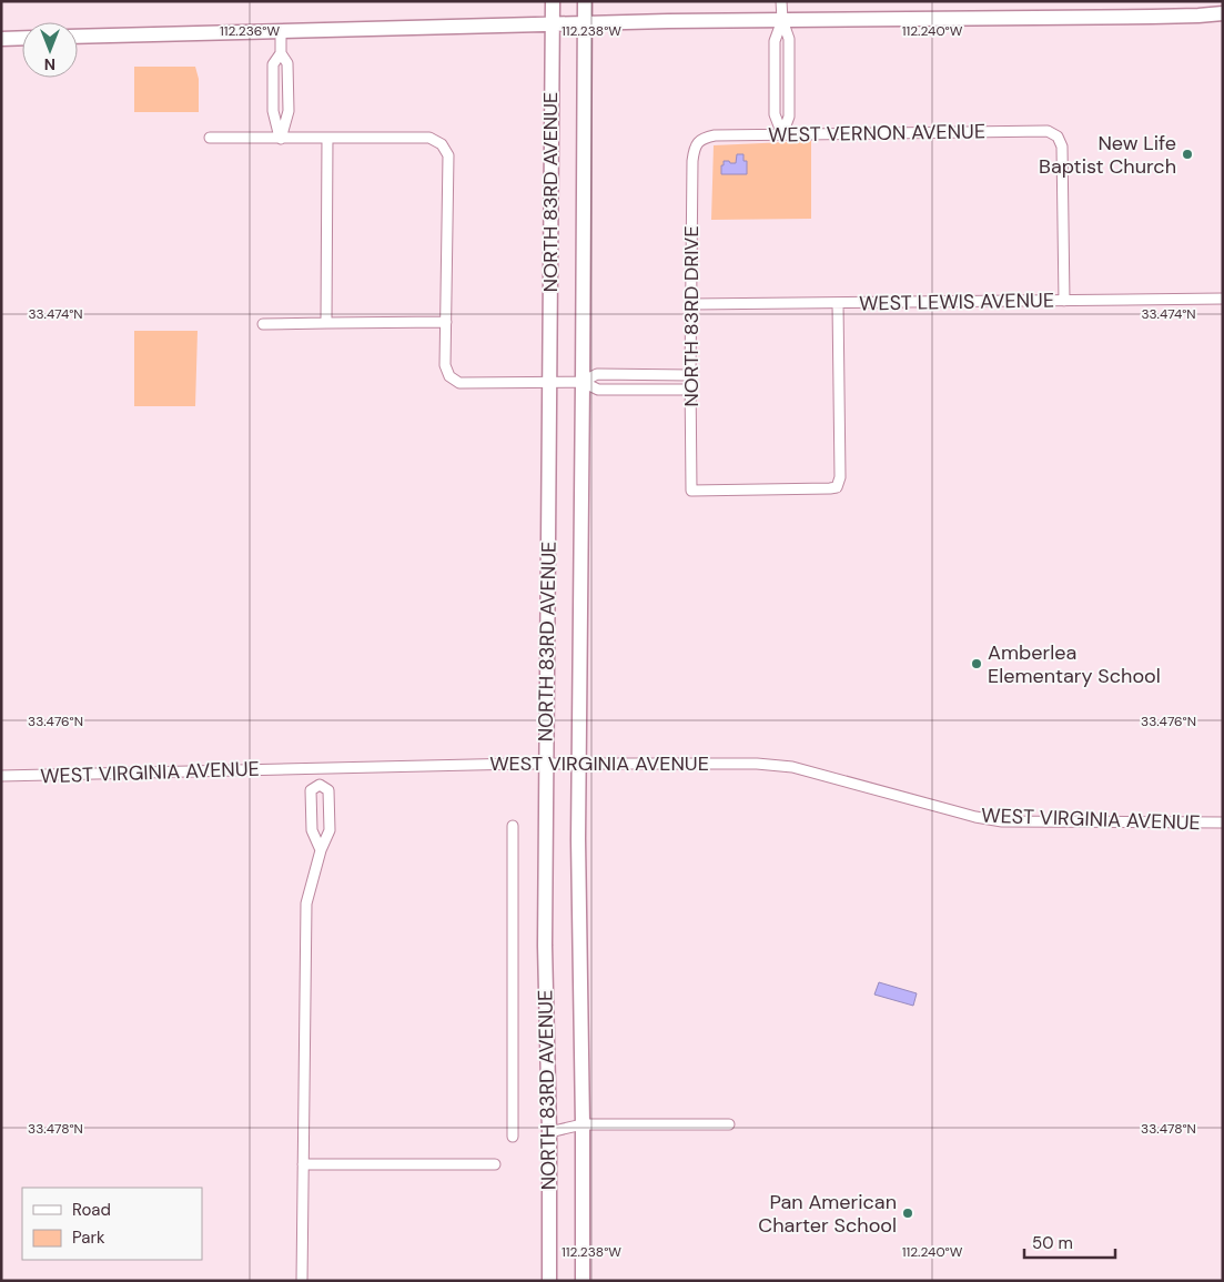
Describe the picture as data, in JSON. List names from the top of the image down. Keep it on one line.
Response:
{"streets":{"main road":["NORTH 83RD AVENUE"],"street":["WEST VERNON AVENUE","WEST LEWIS AVENUE","NORTH 83RD DRIVE","WEST VIRGINIA AVENUE"]},"crossings":[["WEST VERNON AVENUE","WEST LEWIS AVENUE"],["WEST VERNON AVENUE","NORTH 83RD DRIVE"],["NORTH 83RD AVENUE","WEST VIRGINIA AVENUE"],["WEST LEWIS AVENUE","NORTH 83RD DRIVE"]],"places":["New Life Baptist Church","Amberlea Elementary School","Pan American Charter School"],"legend":["Road","Park"],"scale_bar":"50 m","north":"bottom","coordinates":["112.236°W","112.238°W","112.240°W","33.474°N","33.476°N","33.478°N"]}
